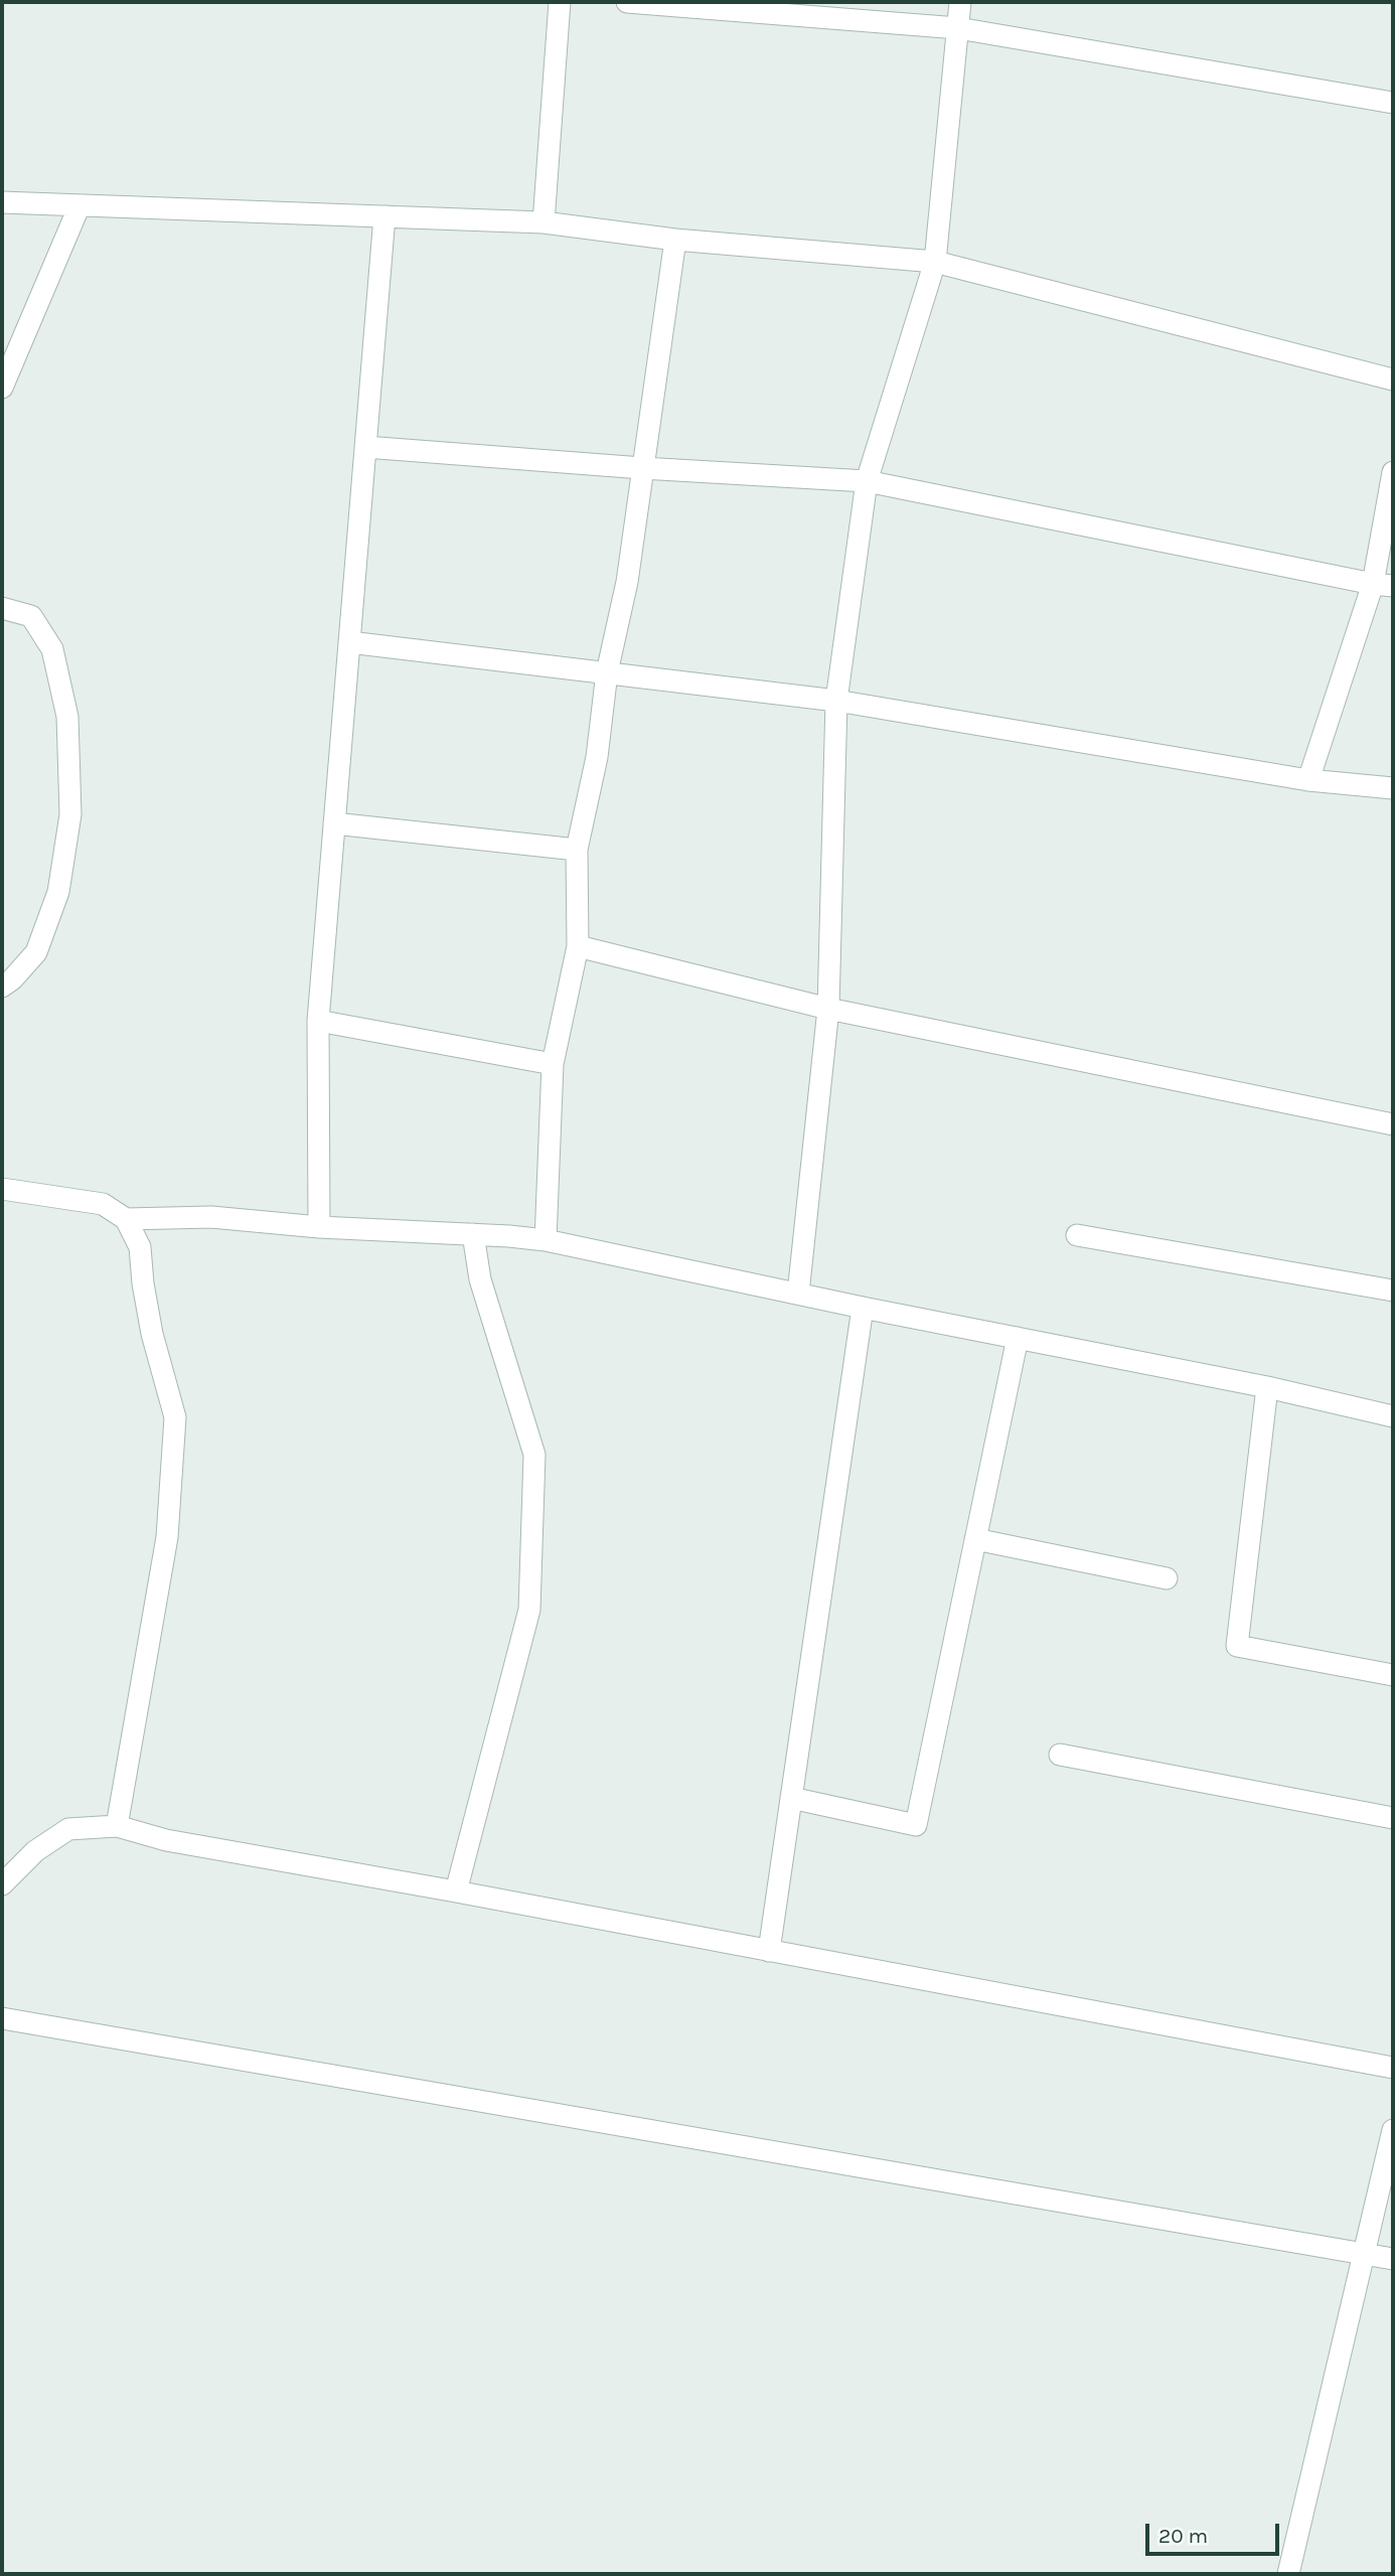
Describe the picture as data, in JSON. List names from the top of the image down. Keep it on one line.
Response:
{"scale_bar":"20 m"}
